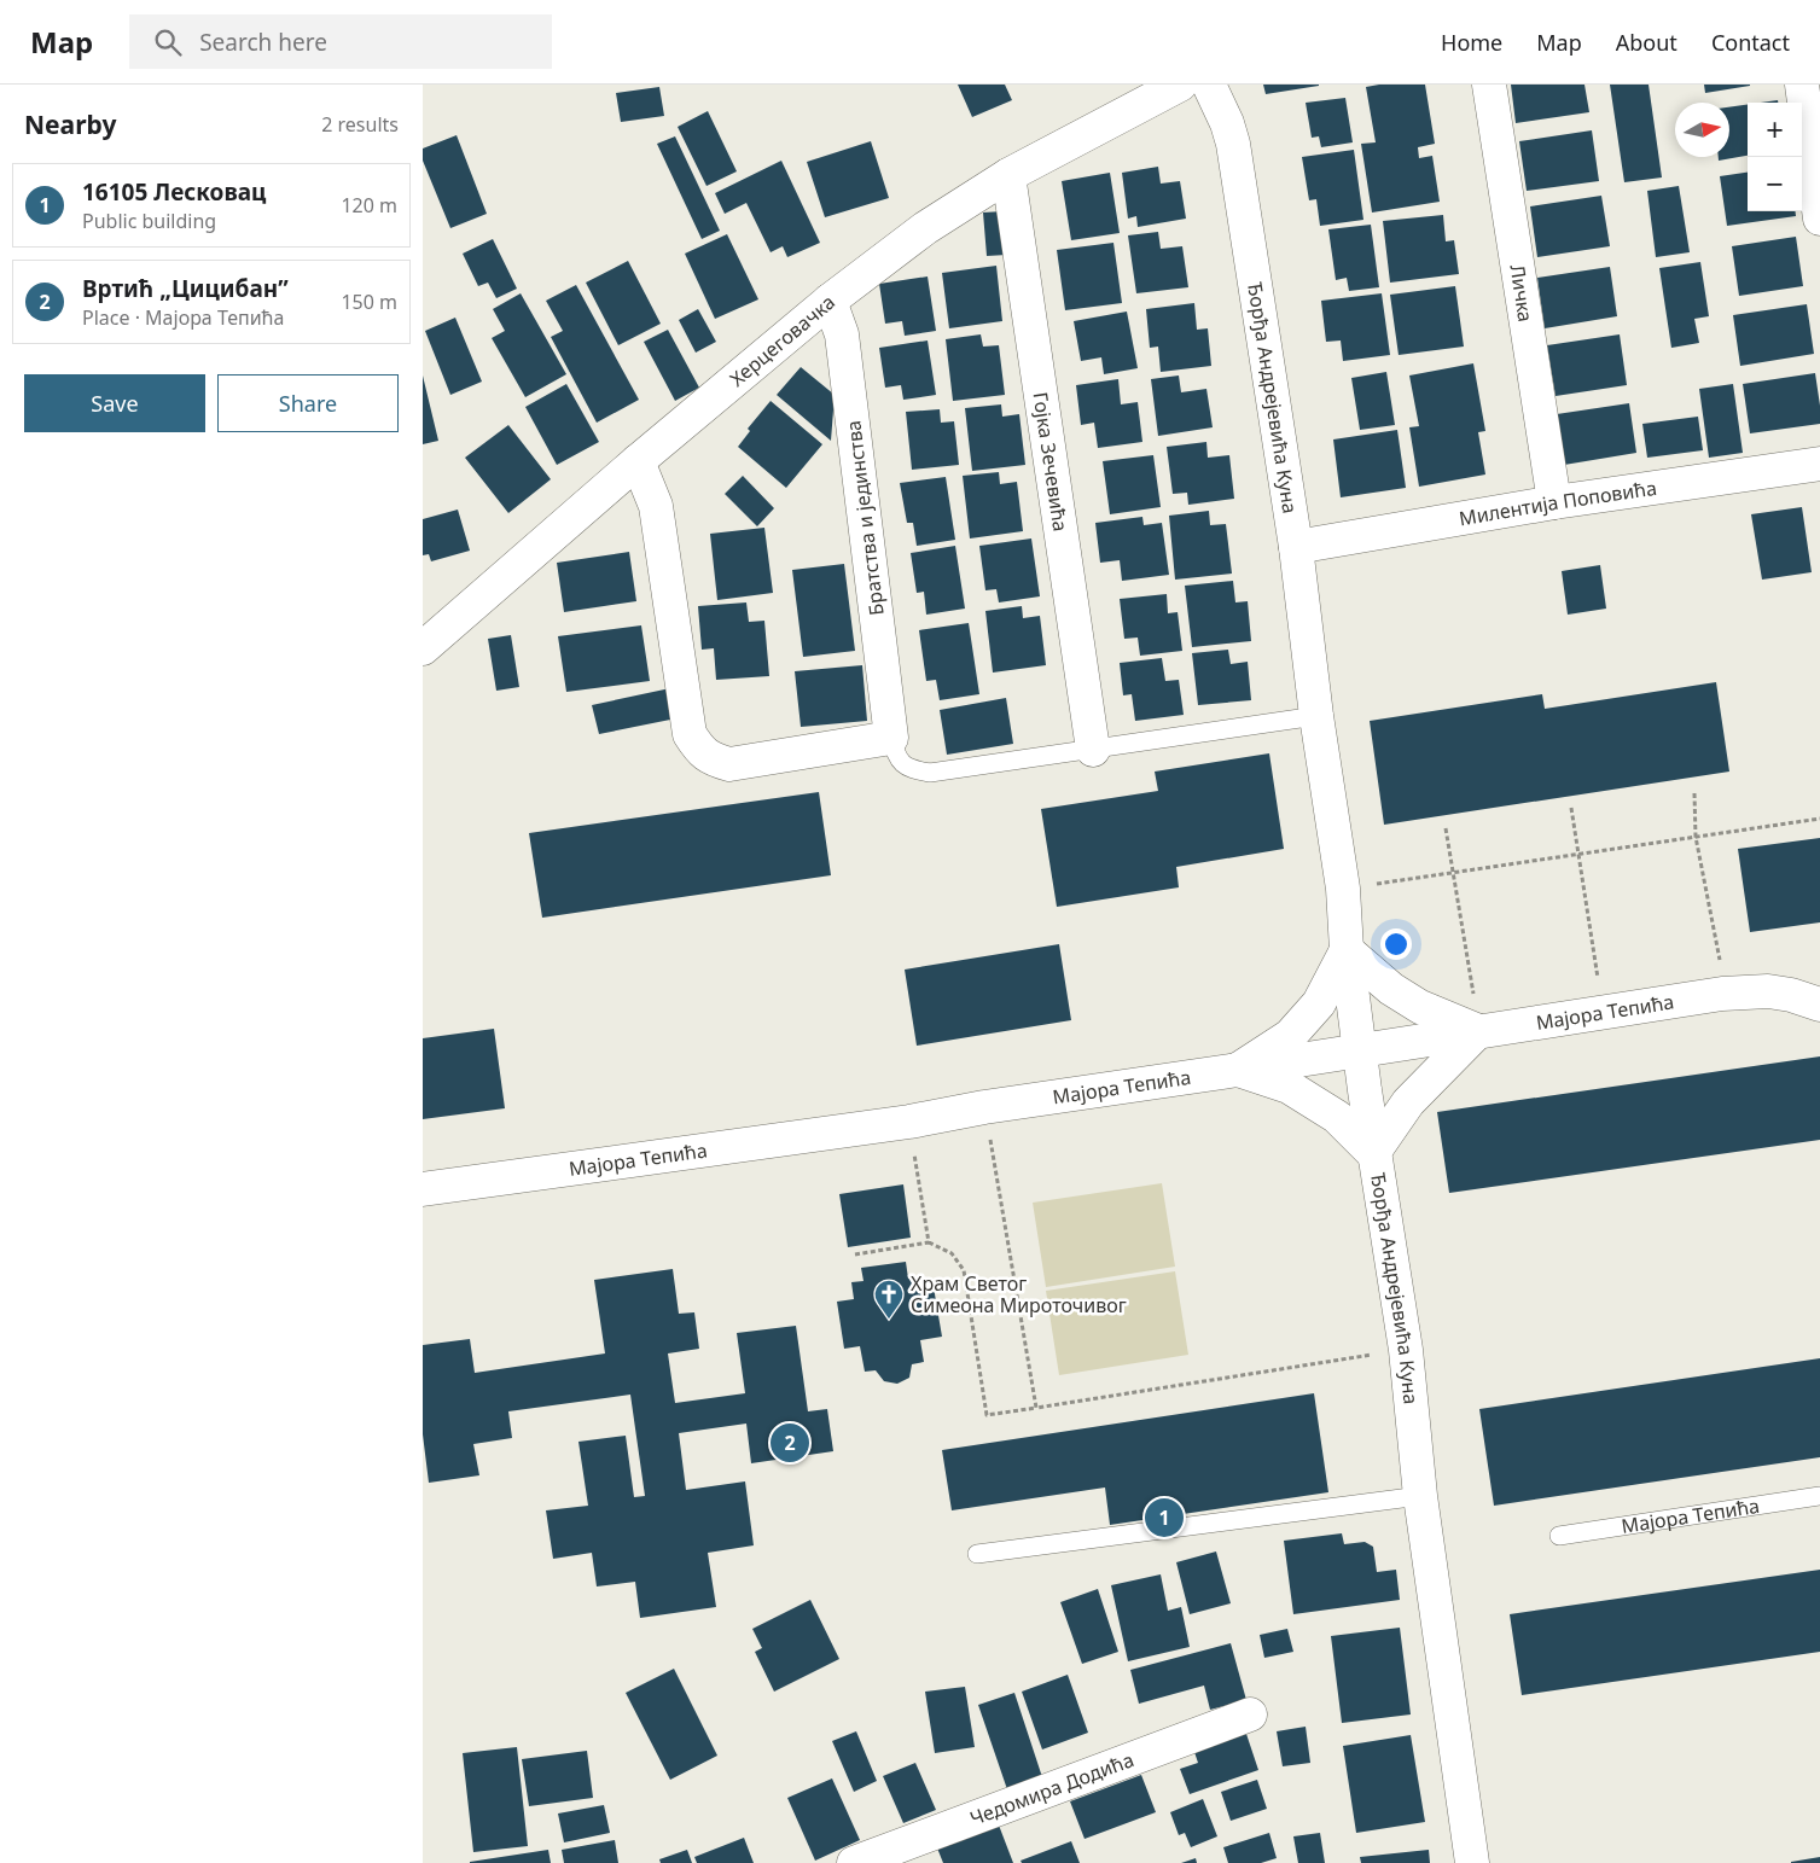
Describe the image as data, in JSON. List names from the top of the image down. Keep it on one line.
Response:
{"streets":{"street":["Личка","Херцеговачка","Ђорђа Андрејевића Куна","Гојка Зечевића","Милентија Поповића","Братства и јединства","Мајора Тепића","Чедомира Додића"]},"crossings":[["Личка","Милентија Поповића"],["Херцеговачка","Гојка Зечевића"],["Херцеговачка","Братства и јединства"],["Ђорђа Андрејевића Куна","Милентија Поповића"],["Ђорђа Андрејевића Куна","Мајора Тепића"]],"places":{"church":["Храм Светог Симеона Мироточивог"]},"north":"right","page":{"header":"Map","search":"Search here","nav":["Home","Map","About","Contact"],"heading":["Nearby","2 results"],"map_buttons":["+","−"],"list":[{"mark":"1","name":"16105 Лесковац","note":"Public building","value":"120 m"},{"mark":"2","name":"Вртић „Цицибан”","note":"Place · Мајора Тепића","value":"150 m"}],"buttons":["Save","Share"],"pins":["2","1"]}}
